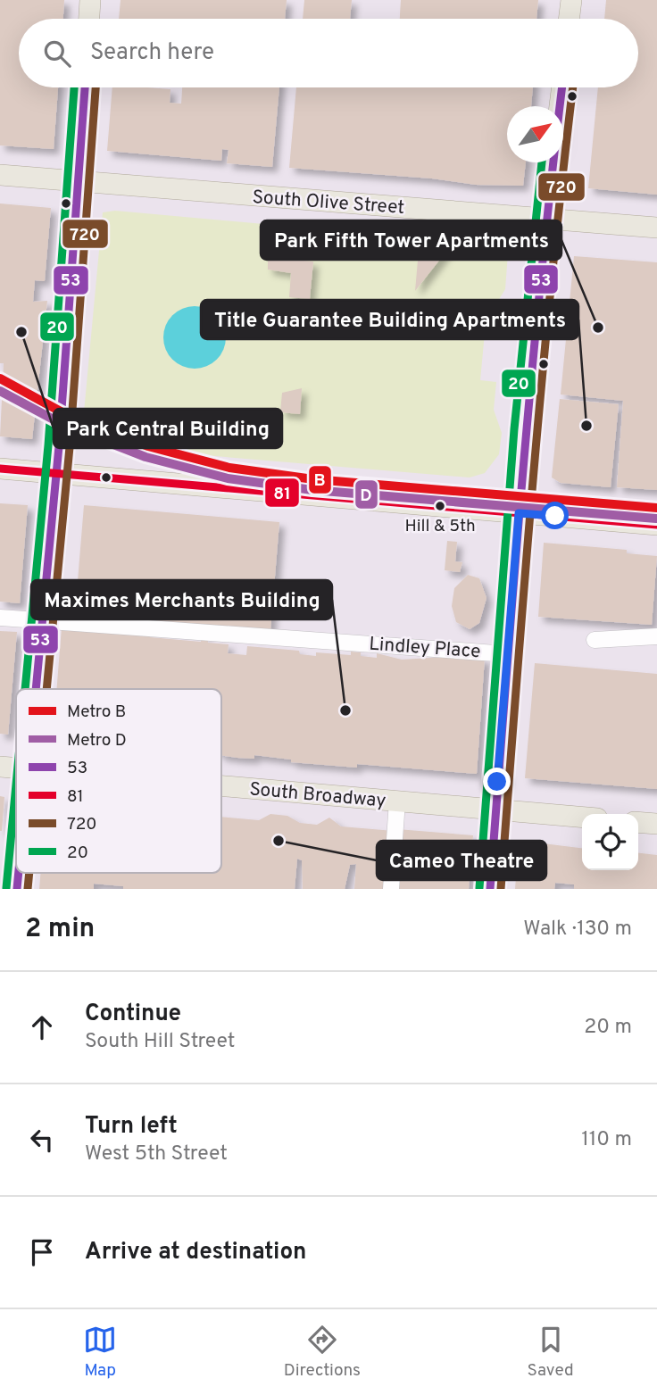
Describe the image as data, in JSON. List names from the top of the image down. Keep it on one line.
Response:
{"streets":{"main road":["South Olive Street","South Broadway"],"lane":["Lindley Place"]},"places":["Park Fifth Tower Apartments","Park Central Building","Title Guarantee Building Apartments","Hill & 5th","Maximes Merchants Building","Cameo Theatre"],"lines":["transit line 53","transit line 720","transit line 20","metro line B","metro line D","transit line 81"],"legend":["Metro B","Metro D","53","81","720","20"],"north":"top right","page":{"search":"Search here","heading":["2 min","Walk · 130 m"],"list":[["Continue","South Hill Street","20 m"],["Turn left","West 5th Street","110 m"],"Arrive at destination"],"nav":["Map","Directions","Saved"]}}
